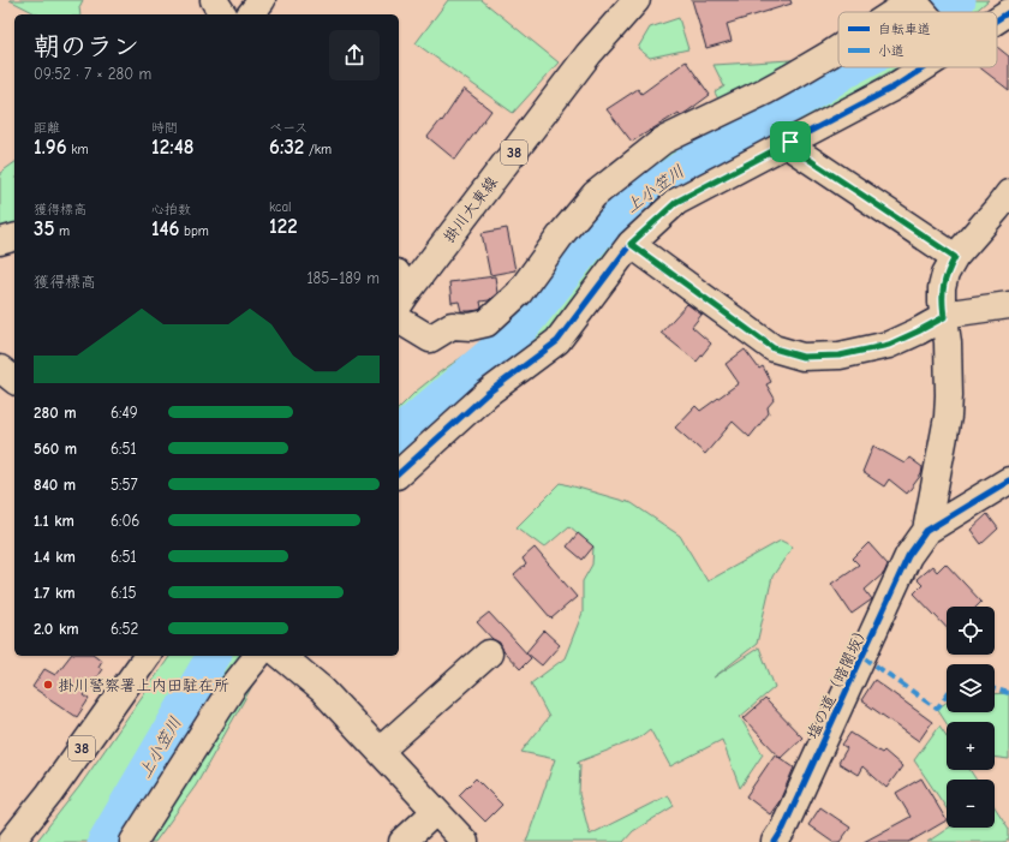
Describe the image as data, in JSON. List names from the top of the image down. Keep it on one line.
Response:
{"streets":{"street":["38","掛川大東線","塩の道（暗闇坂）"]},"water":["上小笠川"],"places":["掛川警察署上内田駐在所"],"legend":["自転車道","小道"],"page":{"heading":["朝のラン","09:52 · 7 × 280 m"],"stats":[["距離","1.96 km"],["時間","12:48"],["ペース","6:32 /km"],["獲得標高","35 m"],["心拍数","146 bpm"],["kcal","122"]],"chart":["獲得標高","185–189 m"],"list":[{"name":"280 m","note":"6:49"},{"name":"560 m","note":"6:51"},{"name":"840 m","note":"5:57"},{"name":"1.1 km","note":"6:06"},{"name":"1.4 km","note":"6:51"},{"name":"1.7 km","note":"6:15"},{"name":"2.0 km","note":"6:52"}],"map_buttons":["+","−"]}}
